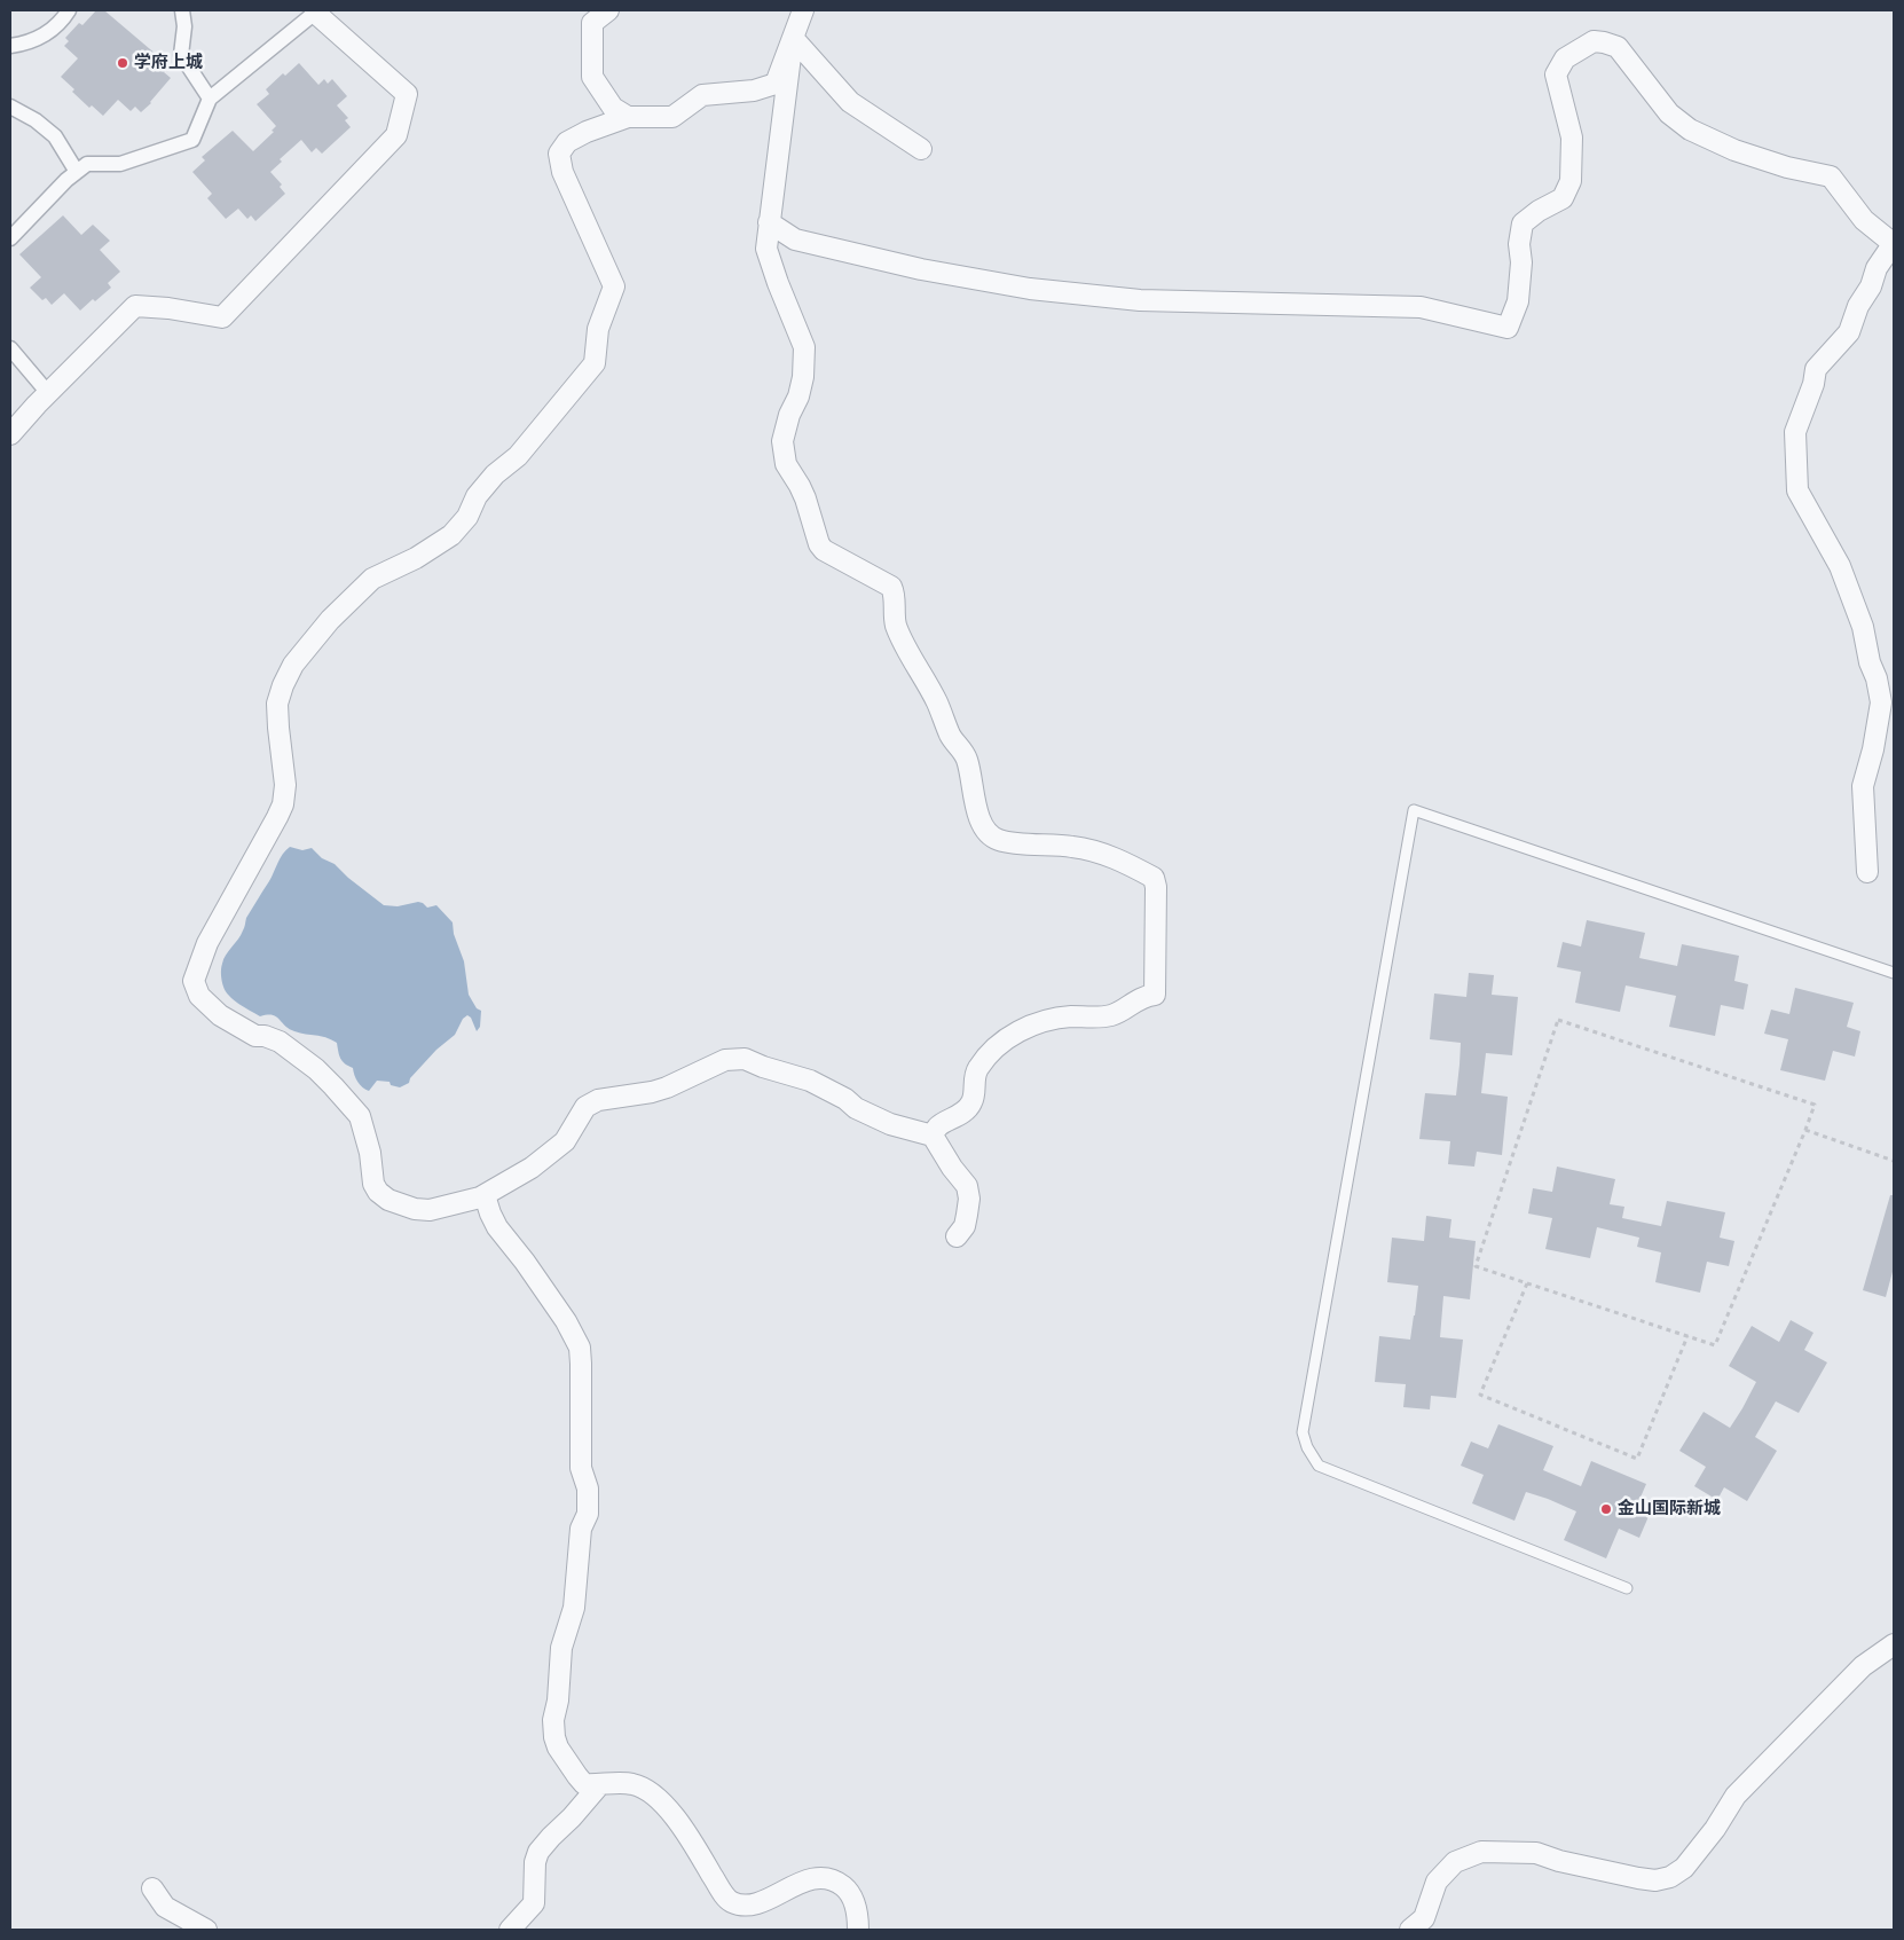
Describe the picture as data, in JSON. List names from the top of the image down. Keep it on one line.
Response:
{"places":["学府上城","金山国际新城"]}
